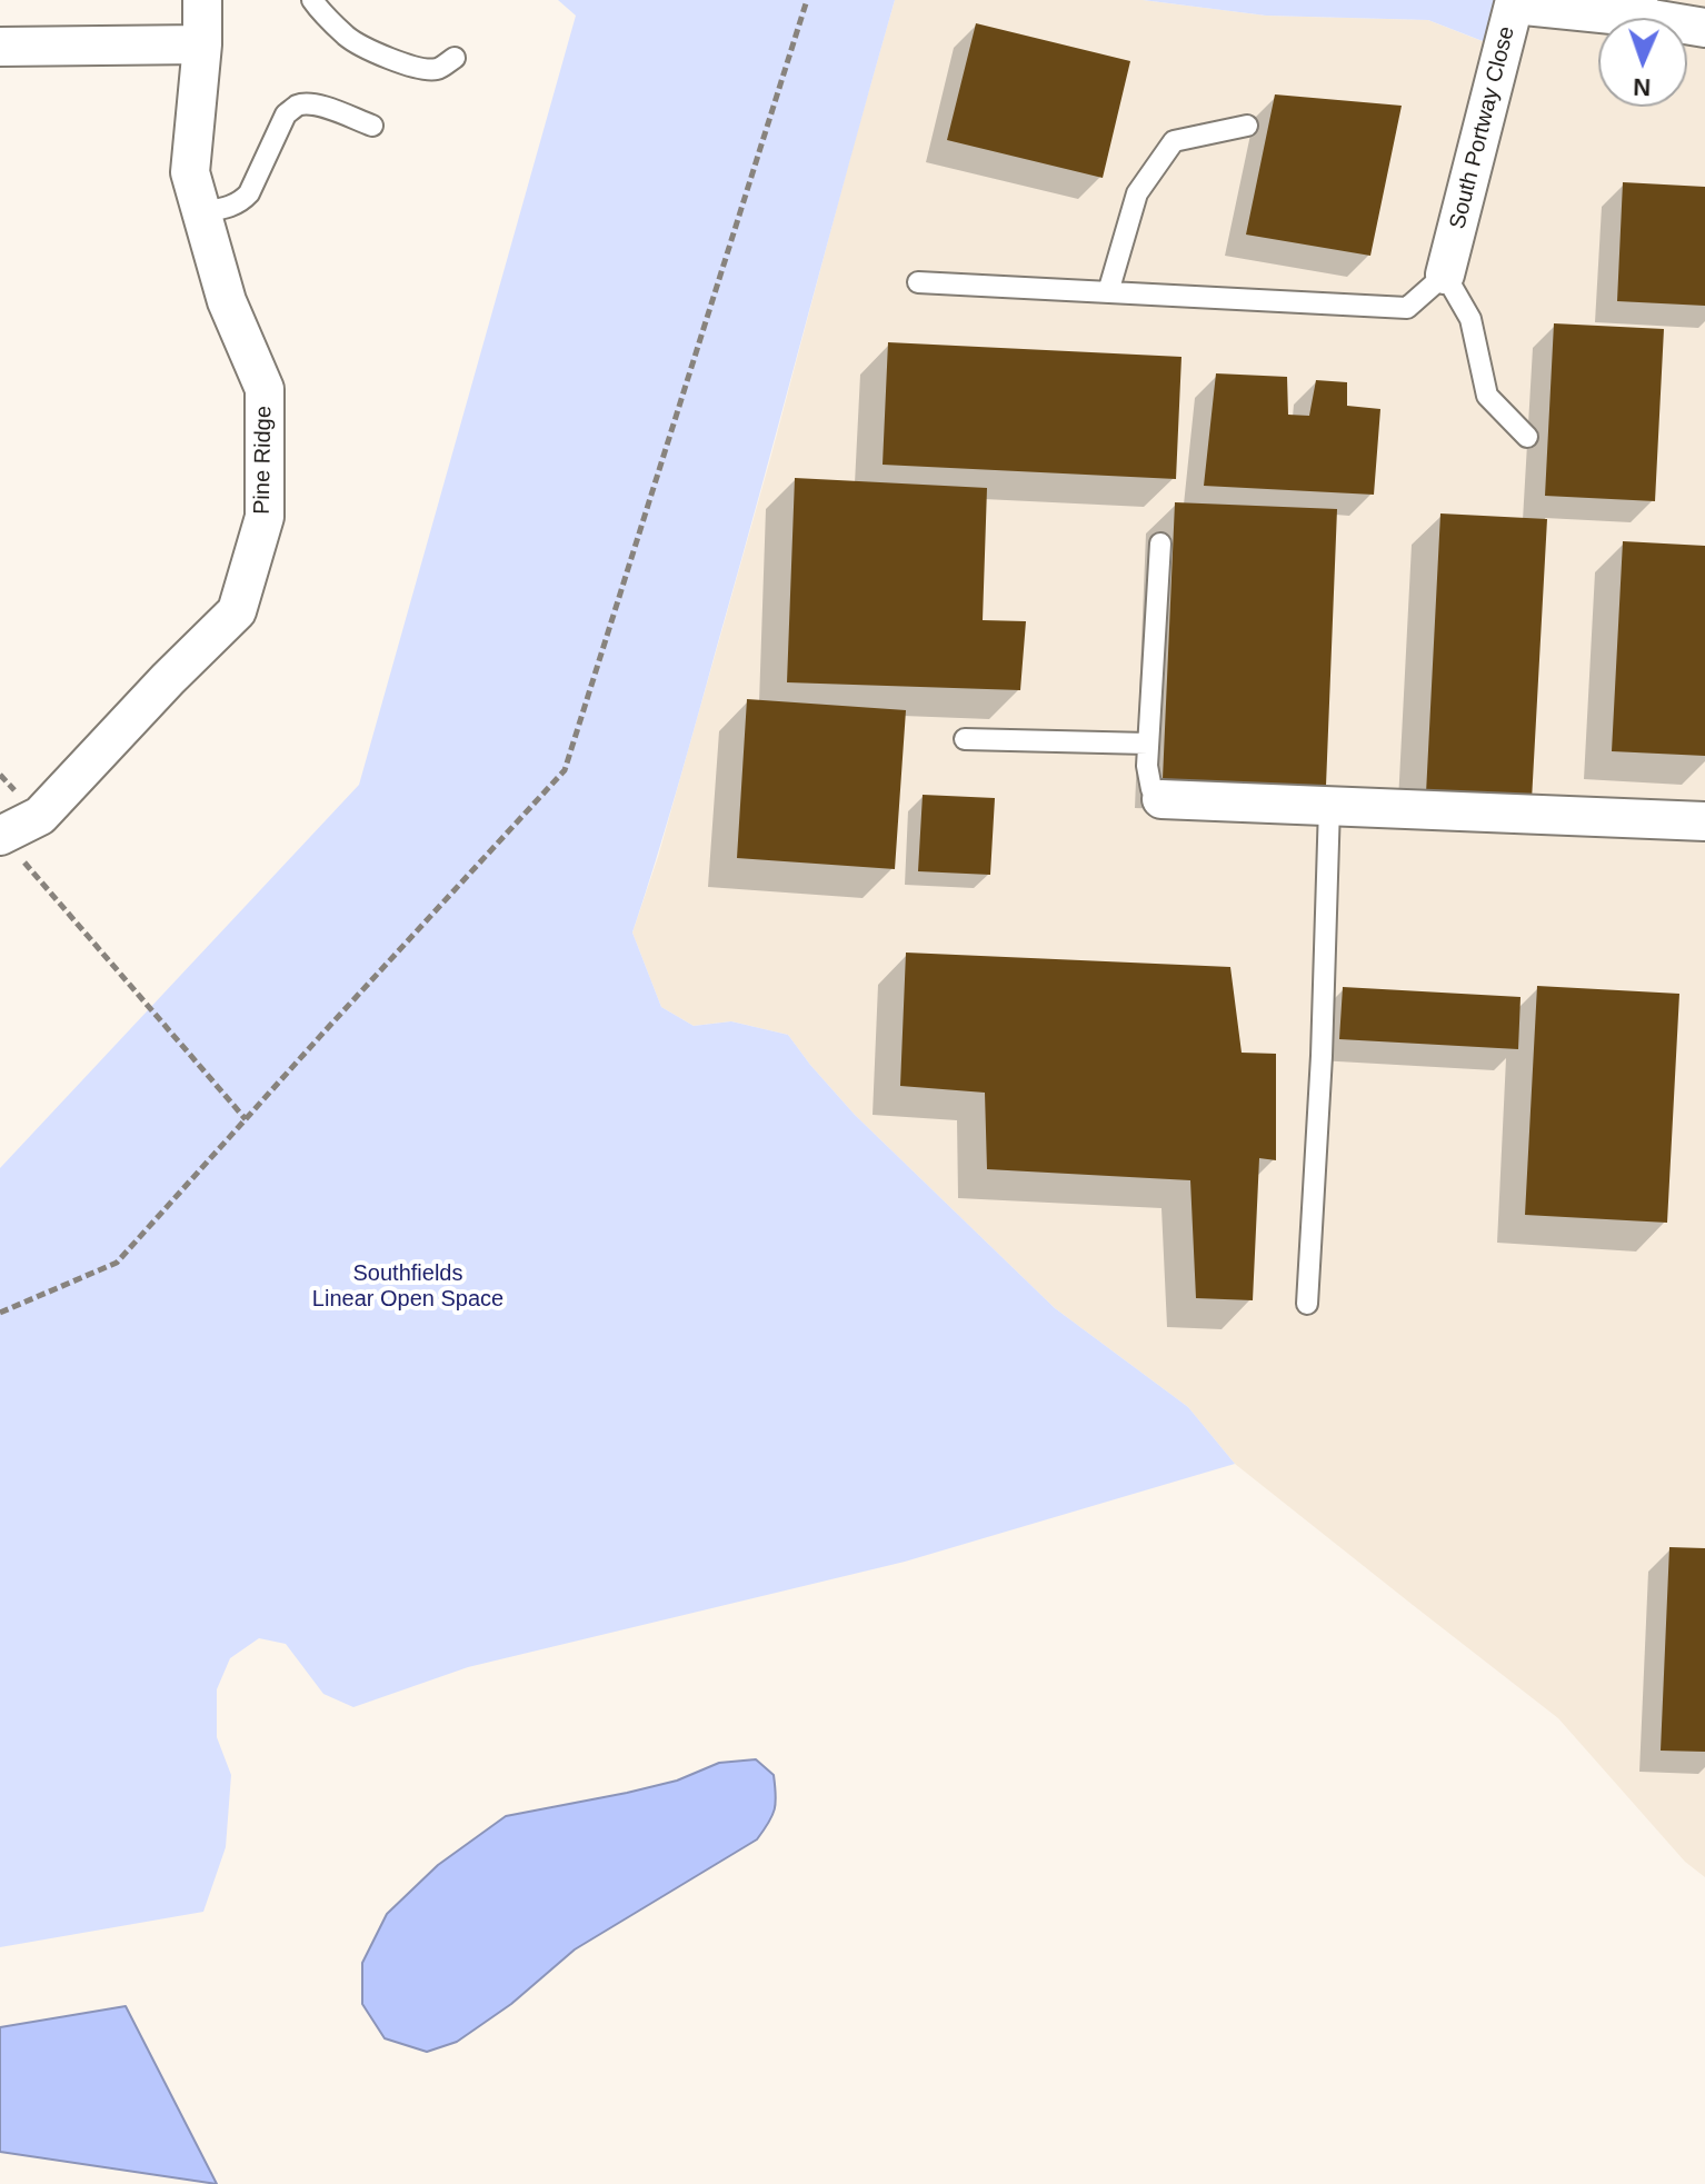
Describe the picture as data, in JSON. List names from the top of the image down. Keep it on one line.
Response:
{"streets":{"street":["South Portway Close","Pine Ridge"]},"parks":["Southfields Linear Open Space"],"north":"bottom"}
